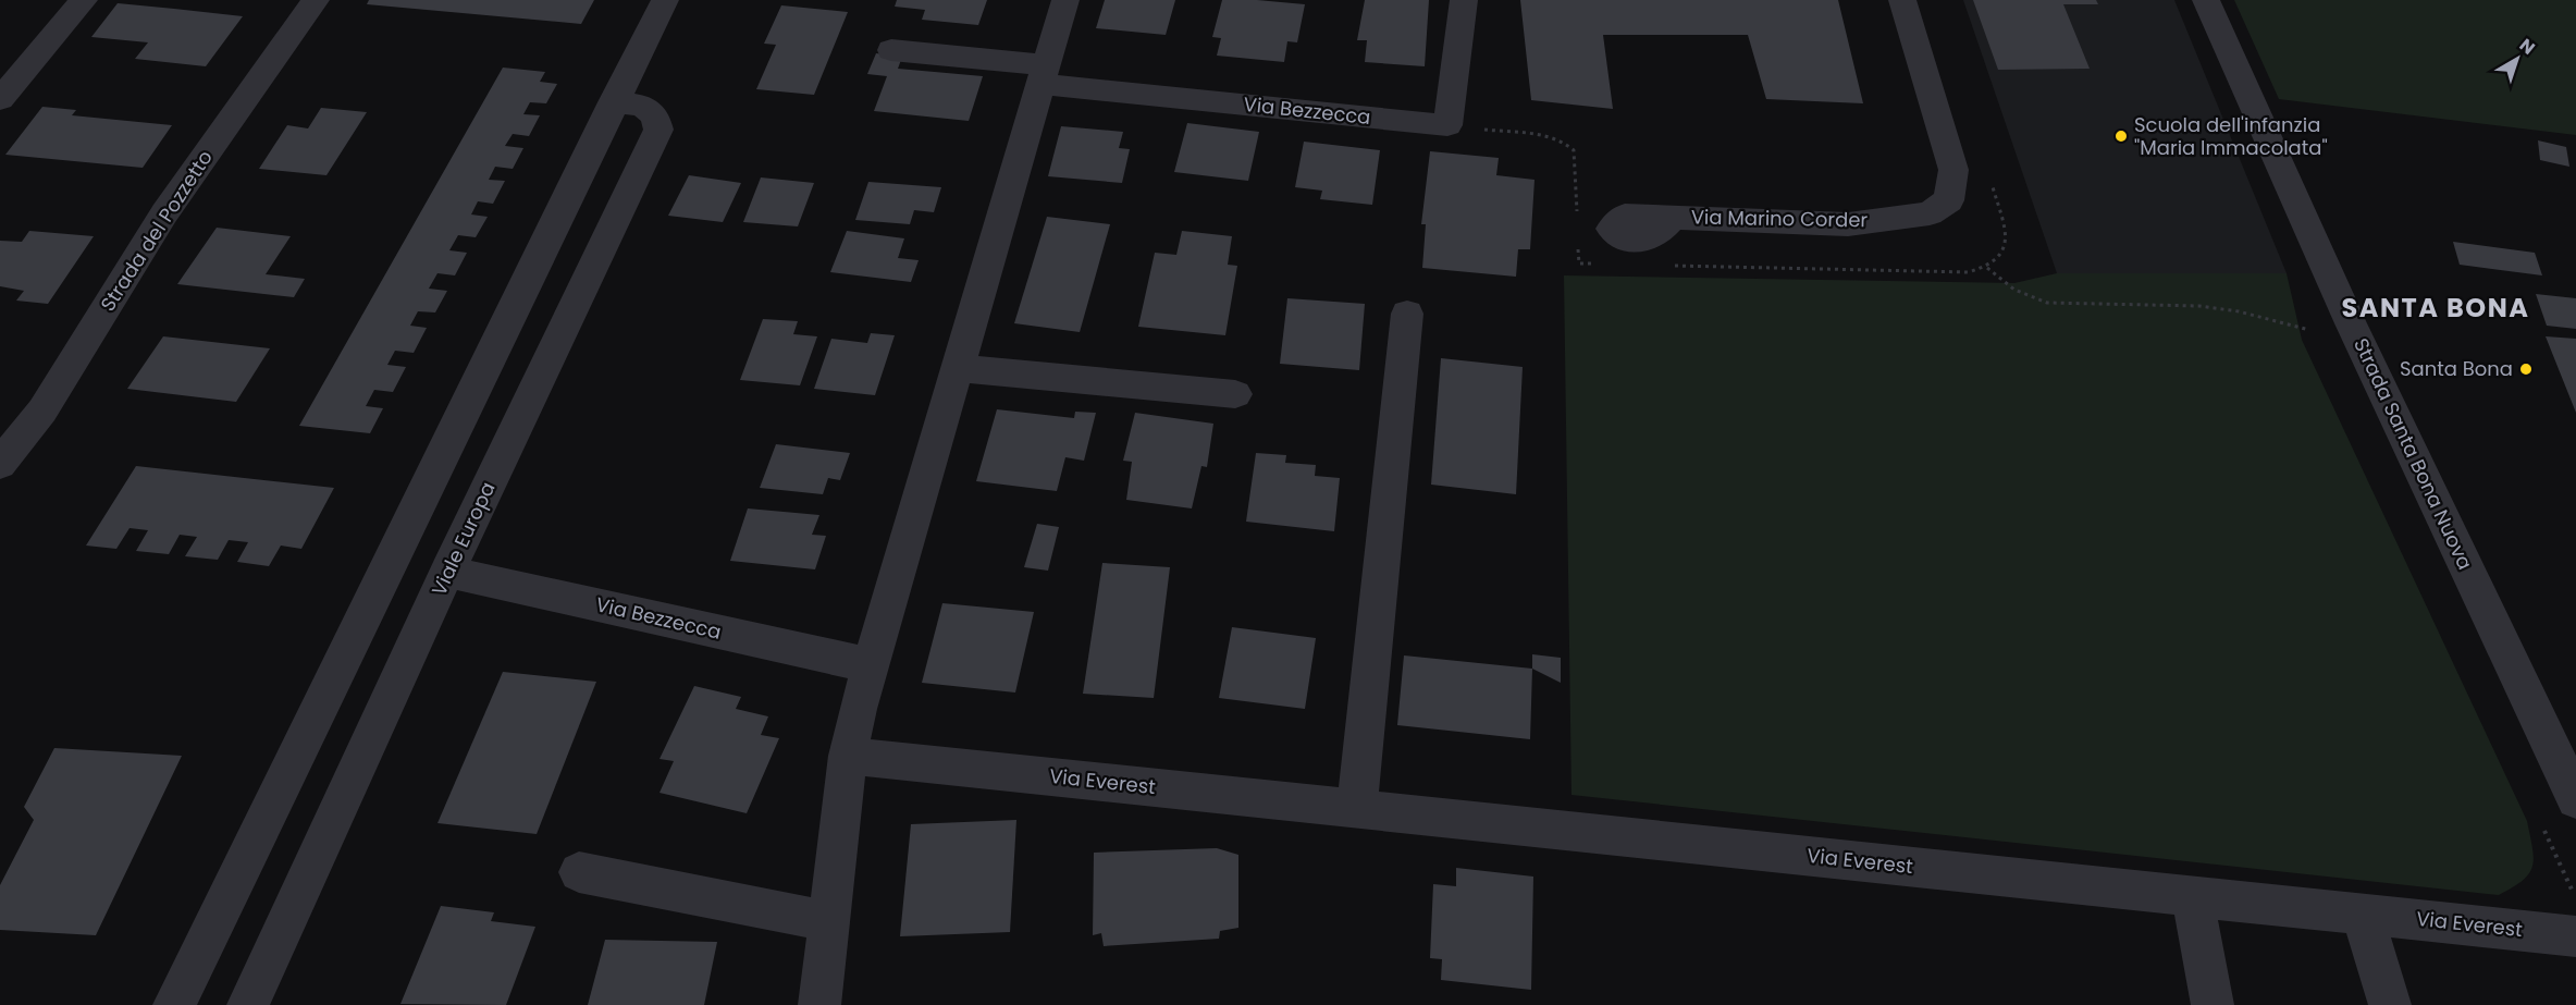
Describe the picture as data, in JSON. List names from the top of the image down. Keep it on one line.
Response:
{"streets":{"street":["Via Bezzecca","Via Marino Corder","Strada del Pozzetto","Strada Santa Bona Nuova","Viale Europa","Via Everest"]},"crossings":[["Via Bezzecca","Viale Europa"]],"districts":["SANTA BONA"],"places":["Scuola dell'infanzia \"Maria Immacolata\"","Santa Bona"],"north":"top right"}
